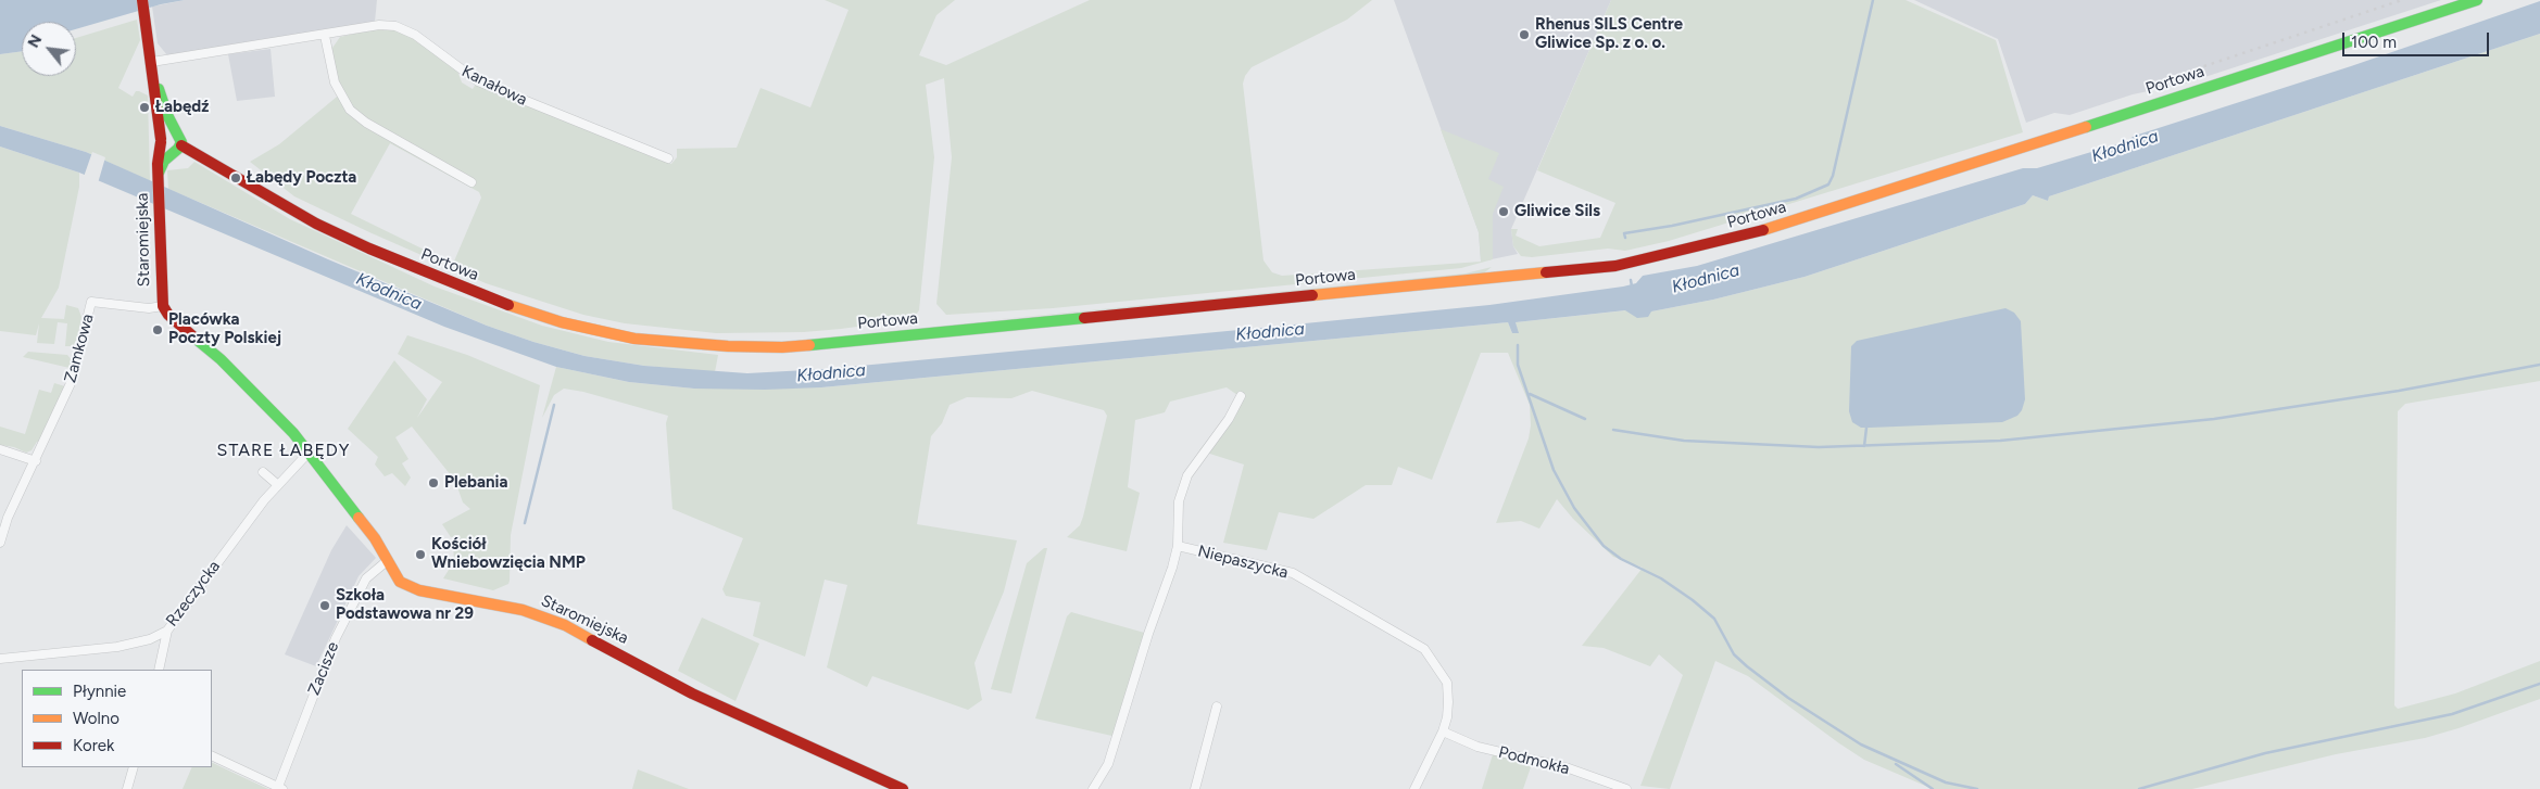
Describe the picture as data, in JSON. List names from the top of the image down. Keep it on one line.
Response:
{"streets":{"street":["Portowa","Kanałowa","Staromiejska","Zamkowa","Niepaszycka","Rzeczycka","Zacisze","Podmokła"]},"crossings":[["Portowa","Staromiejska"],["Kanałowa","Staromiejska"],["Staromiejska","Zamkowa"],["Staromiejska","Rzeczycka"],["Staromiejska","Zacisze"],["Niepaszycka","Podmokła"]],"districts":["STARE ŁABĘDY"],"water":["Kłodnica"],"places":["Rhenus SILS Centre Gliwice Sp. z o. o.","Łabędź","Łabędy Poczta","Gliwice Sils","Placówka Poczty Polskiej","Plebania","Kościół Wniebowzięcia NMP","Szkoła Podstawowa nr 29"],"legend":["Płynnie","Wolno","Korek"],"scale_bar":"100 m","north":"top left"}
